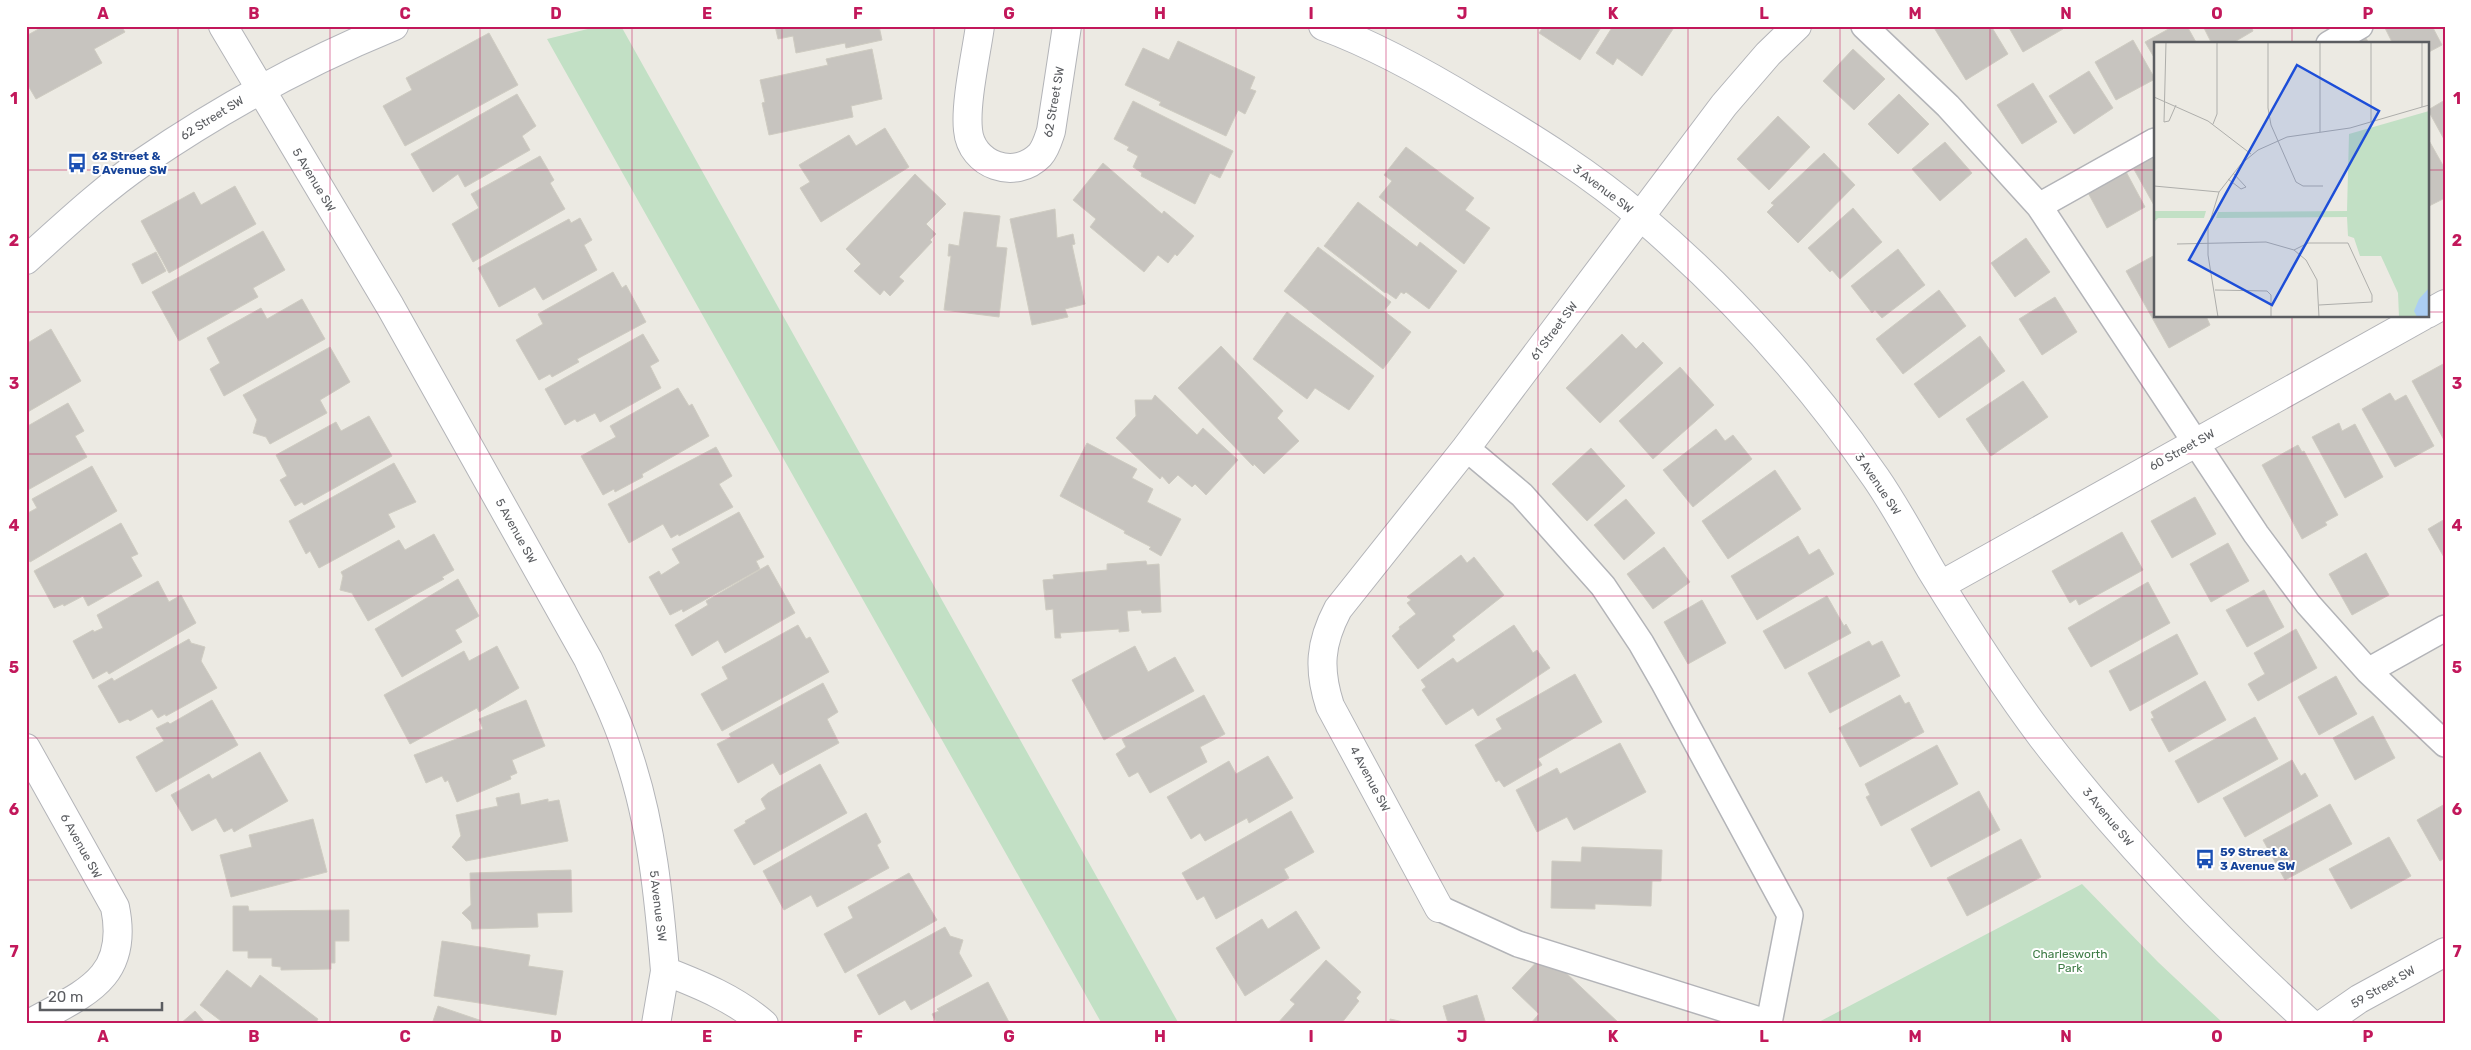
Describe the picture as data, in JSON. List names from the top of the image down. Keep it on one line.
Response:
{"streets":{"street":["62 Street SW","5 Avenue SW","3 Avenue SW","61 Street SW","60 Street SW","4 Avenue SW","6 Avenue SW","59 Street SW"]},"crossings":[["62 Street SW","5 Avenue SW"],["3 Avenue SW","61 Street SW"],["3 Avenue SW","60 Street SW"],["61 Street SW","4 Avenue SW"]],"parks":["Charlesworth Park"],"places":{"bus stop":["62 Street & 5 Avenue SW","59 Street & 3 Avenue SW"]},"scale_bar":"20 m","grid":{"columns":["A","B","C","D","E","F","G","H","I","J","K","L","M","N","O","P"],"rows":["1","2","3","4","5","6","7"]}}
